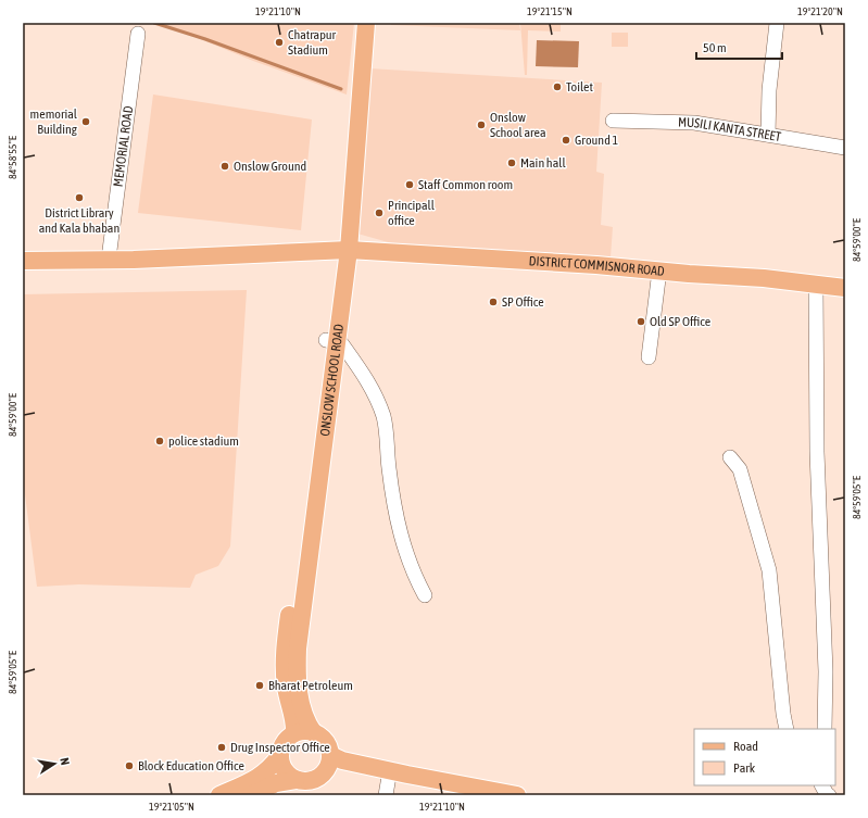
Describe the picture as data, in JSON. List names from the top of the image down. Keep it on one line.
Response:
{"streets":{"main road":["DISTRICT COMMISNOR ROAD","ONSLOW SCHOOL ROAD"],"street":["MUSILI KANTA STREET","MEMORIAL ROAD"]},"crossings":[["MEMORIAL ROAD","DISTRICT COMMISNOR ROAD"],["DISTRICT COMMISNOR ROAD","ONSLOW SCHOOL ROAD"]],"places":["Chatrapur Stadium","Toilet","memorial Building","Onslow School area","Ground 1","Main hall","Onslow Ground","Staff Common room","District Library and Kala bhaban","Principall office","SP Office","Old SP Office","police stadium","Bharat Petroleum","Drug Inspector Office","Block Education Office"],"legend":["Road","Park"],"scale_bar":"50 m","north":"right","coordinates":["19°21'10\"N","19°21'15\"N","19°21'20\"N","84°58'55\"E","84°59'00\"E","84°59'05\"E","19°21'05\"N"]}
